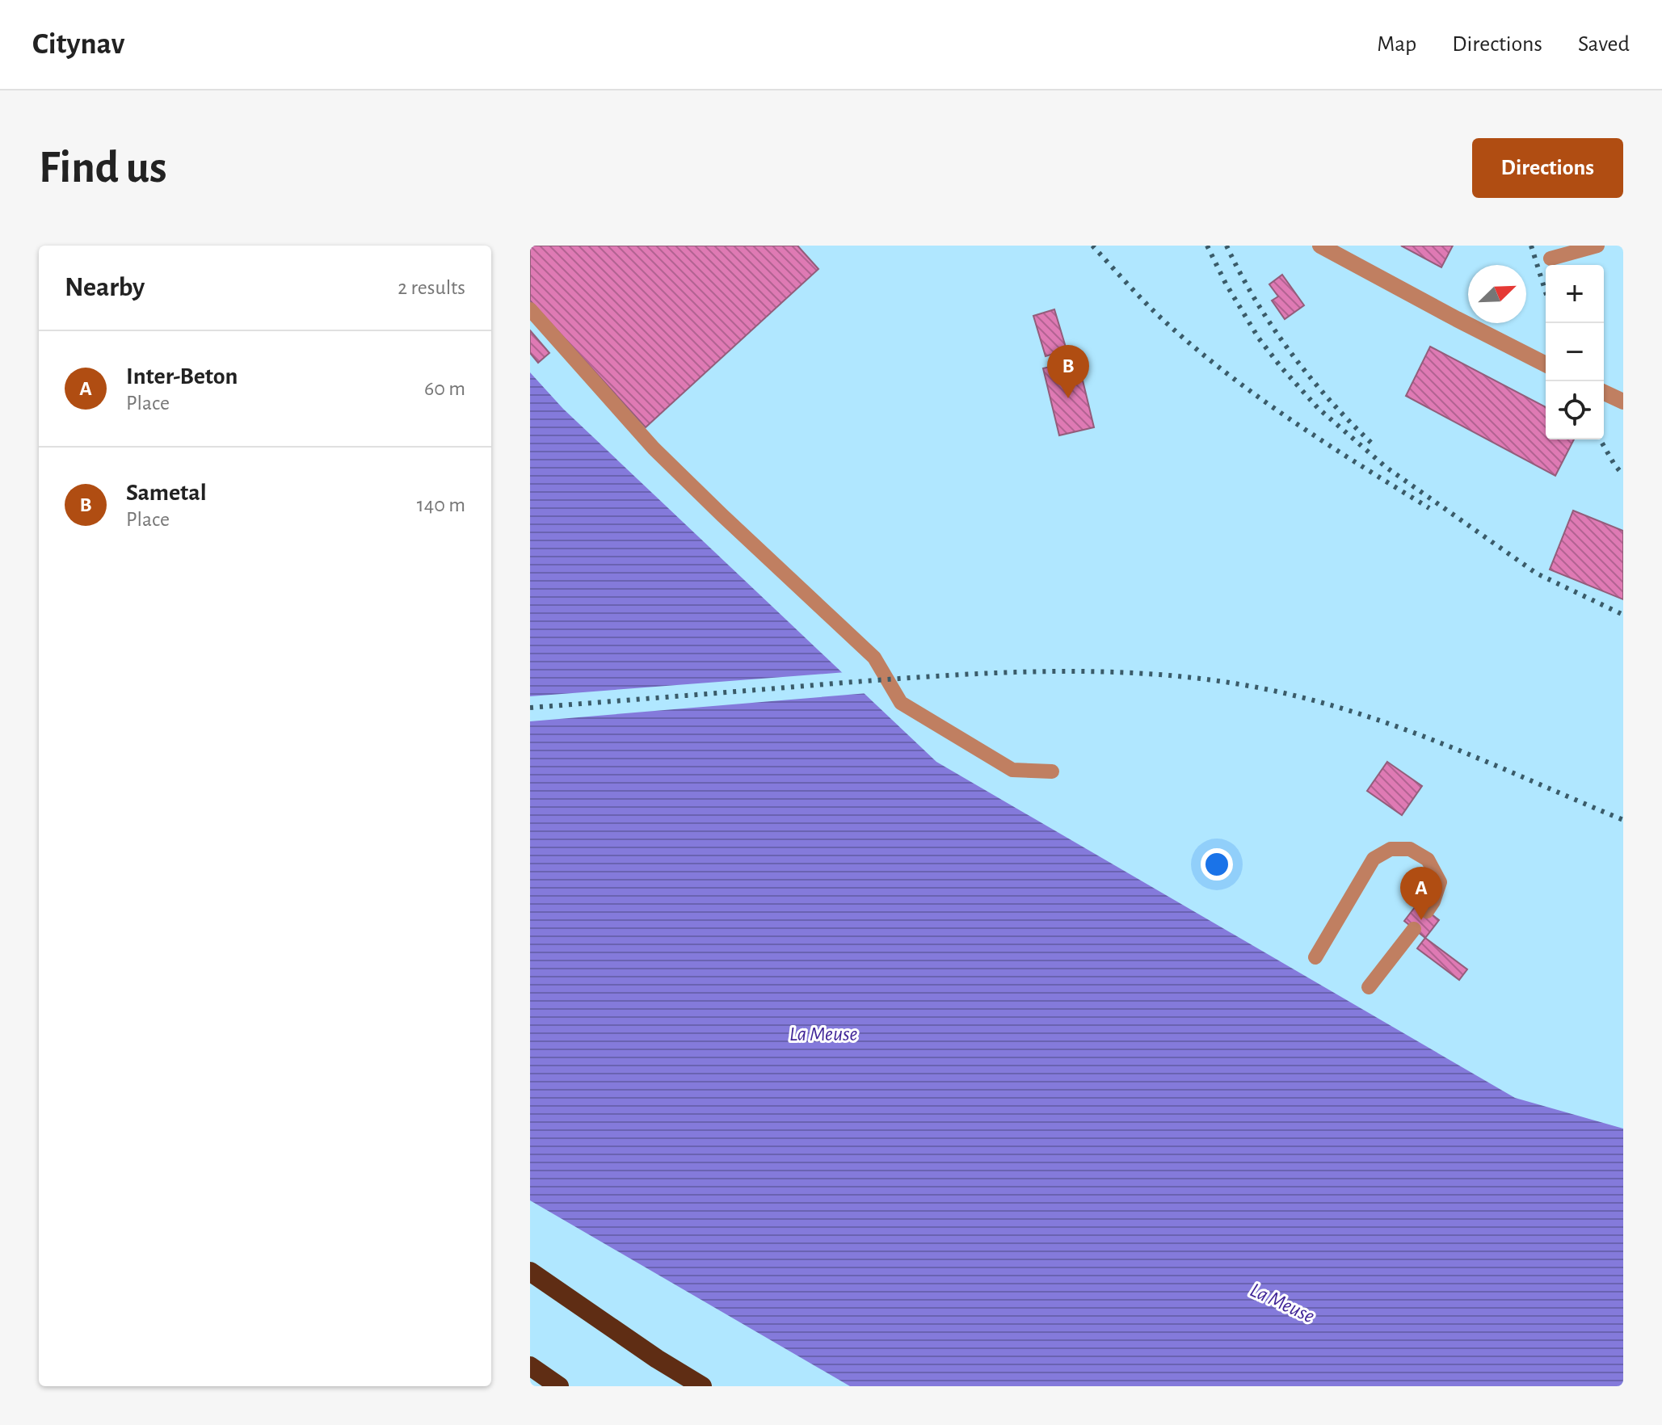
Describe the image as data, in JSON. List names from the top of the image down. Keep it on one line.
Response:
{"water":["La Meuse"],"north":"top right","page":{"header":"Citynav","nav":["Map","Directions","Saved"],"buttons":"Directions","title":"Find us","heading":["Nearby","2 results"],"map_buttons":["+","−"],"list":[{"mark":"A","name":"Inter-Beton","note":"Place","value":"60 m"},{"mark":"B","name":"Sametal","note":"Place","value":"140 m"}],"pins":["B","A"]}}
